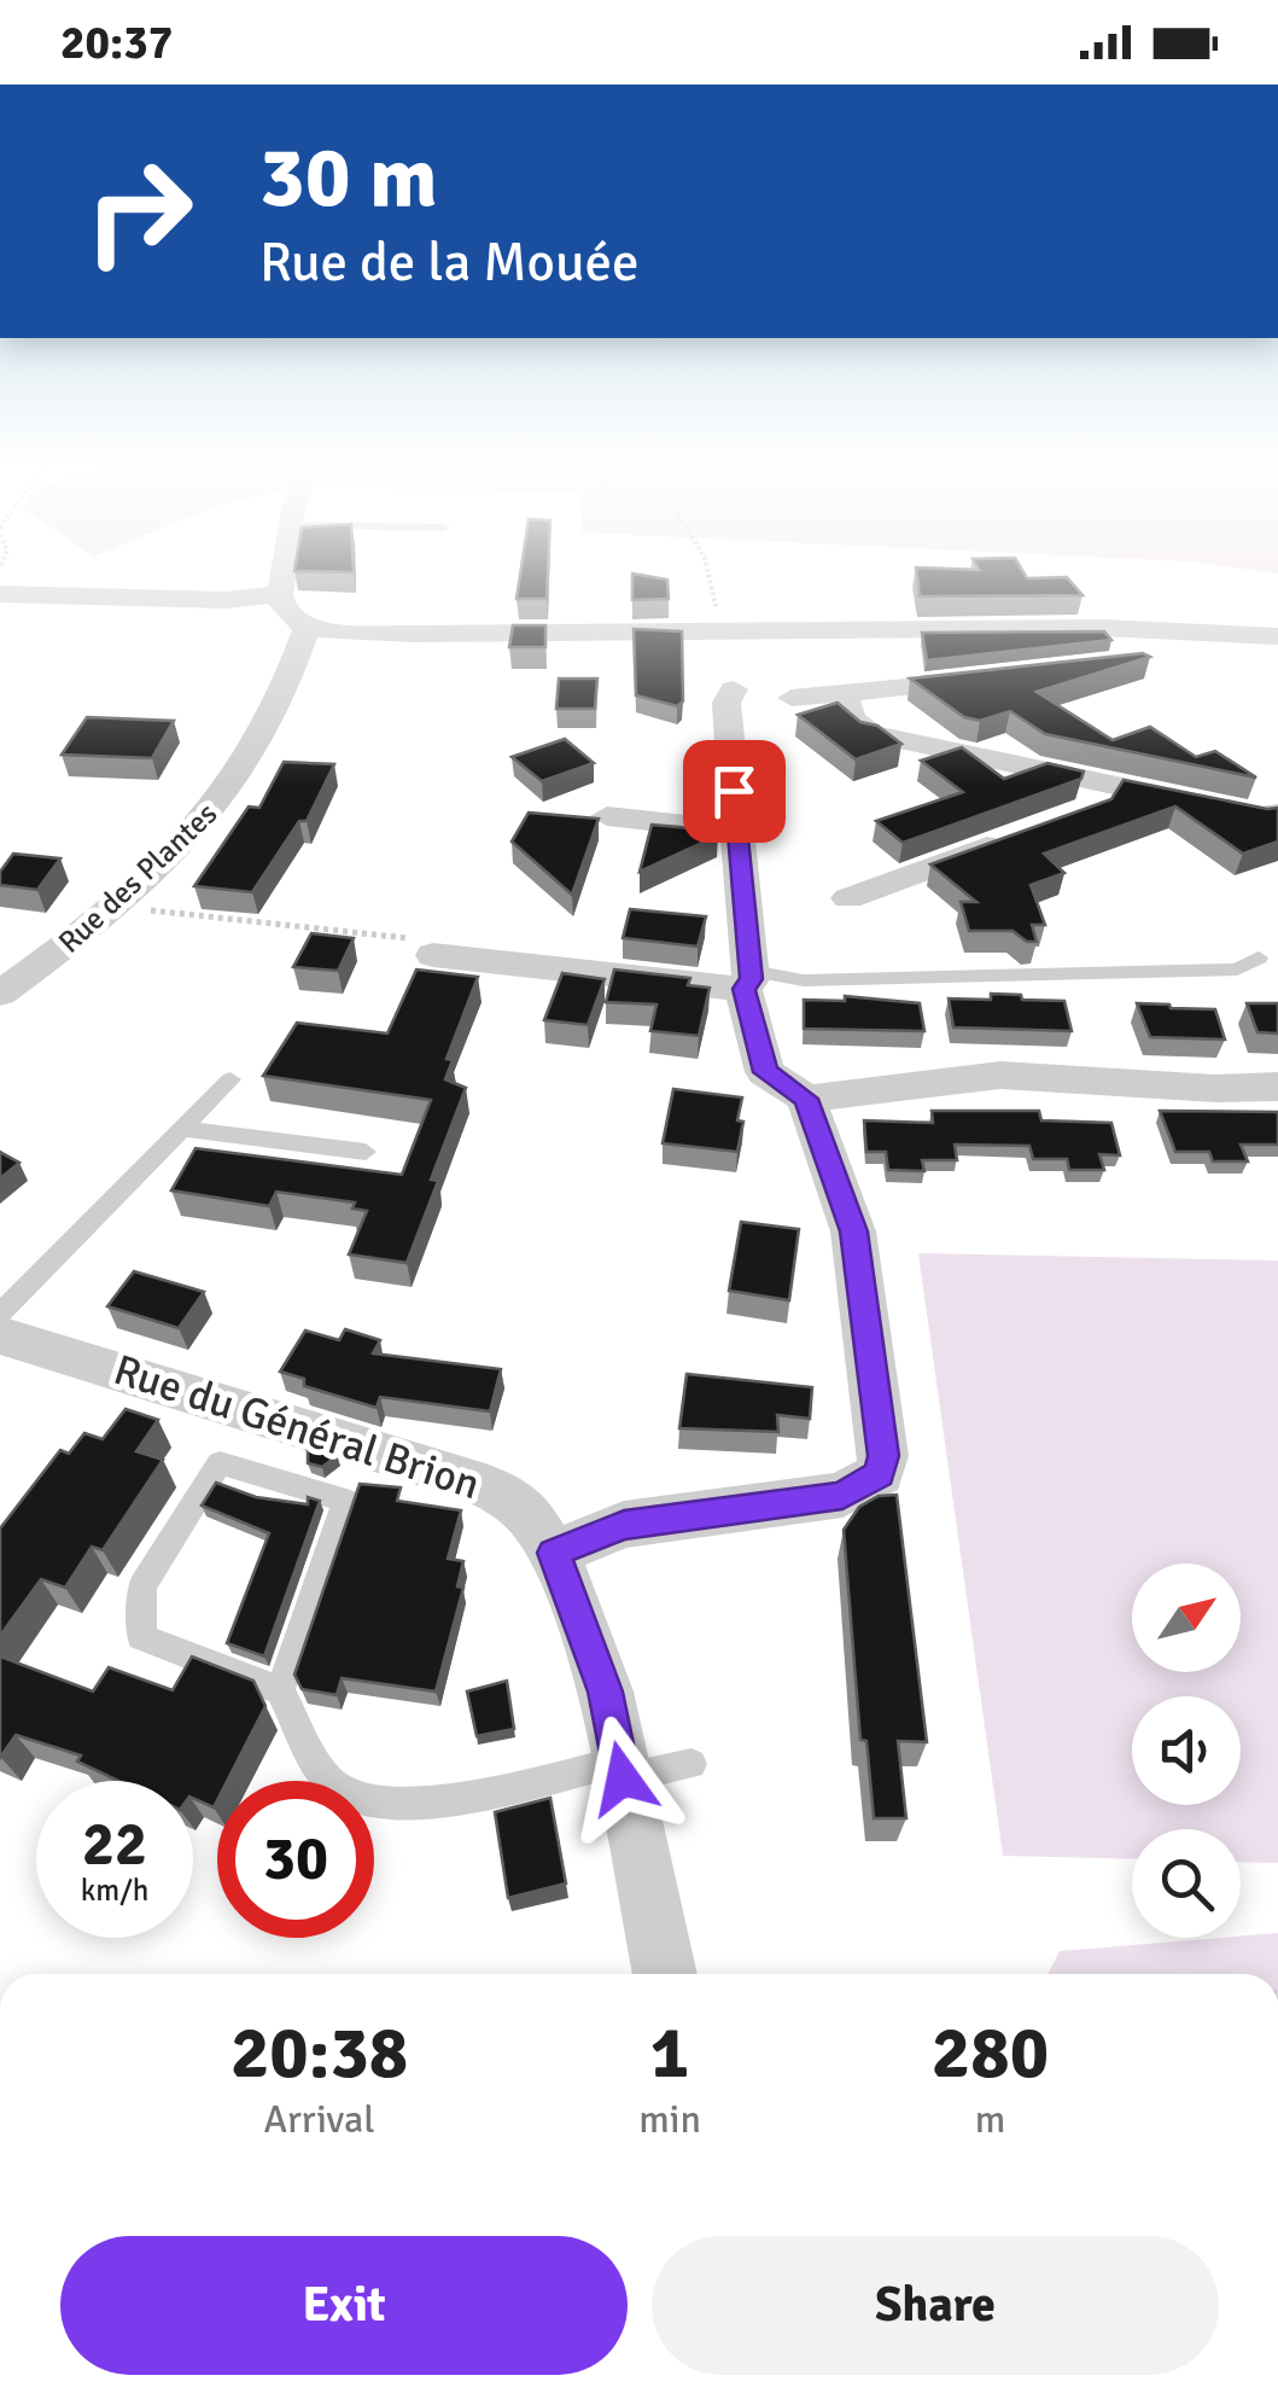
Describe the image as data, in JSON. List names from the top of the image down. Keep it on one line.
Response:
{"streets":{"street":["Rue des Plantes","Rue du Général Brion"]},"north":"top right","page":{"status":"20:37","turn":["30 m","Rue de la Mouée"],"speed":"22 km/h","limit":"30","eta":["20:38","Arrival","1","min","280","m"],"buttons":["Exit","Share"]}}
